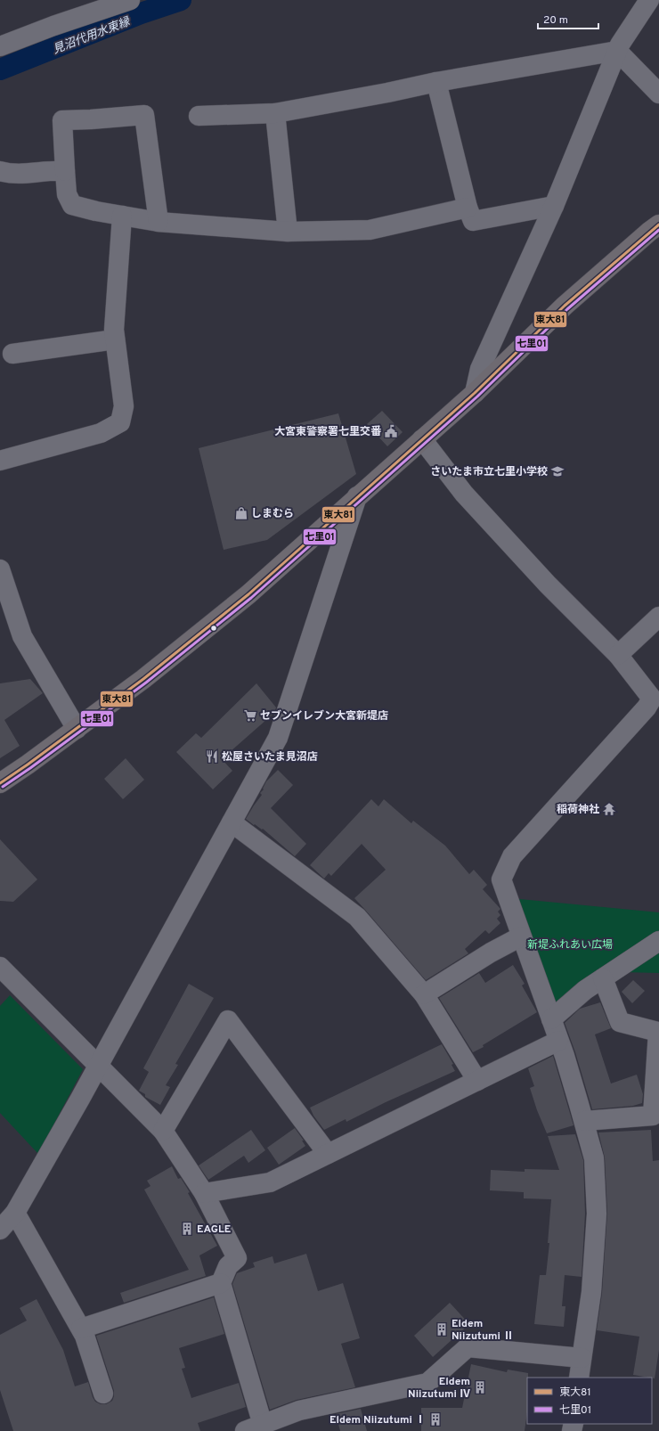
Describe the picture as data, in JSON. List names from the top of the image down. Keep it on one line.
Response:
{"water":["見沼代用水東縁"],"parks":["新堤ふれあい広場"],"places":{"public building":["大宮東警察署七里交番"],"school or university":["さいたま市立七里小学校"],"shop":["しまむら"],"supermarket":["セブンイレブン大宮新堤店"],"restaurant":["松屋さいたま見沼店"],"temple":["稲荷神社"],"building":["EAGLE","Eldem Niizutumi Ⅱ","Eldem Niizutumi Ⅳ","Eldem Niizutumi Ⅰ"]},"lines":["transit line 東大81","transit line 七里01"],"legend":["東大81","七里01"],"scale_bar":"20 m"}
